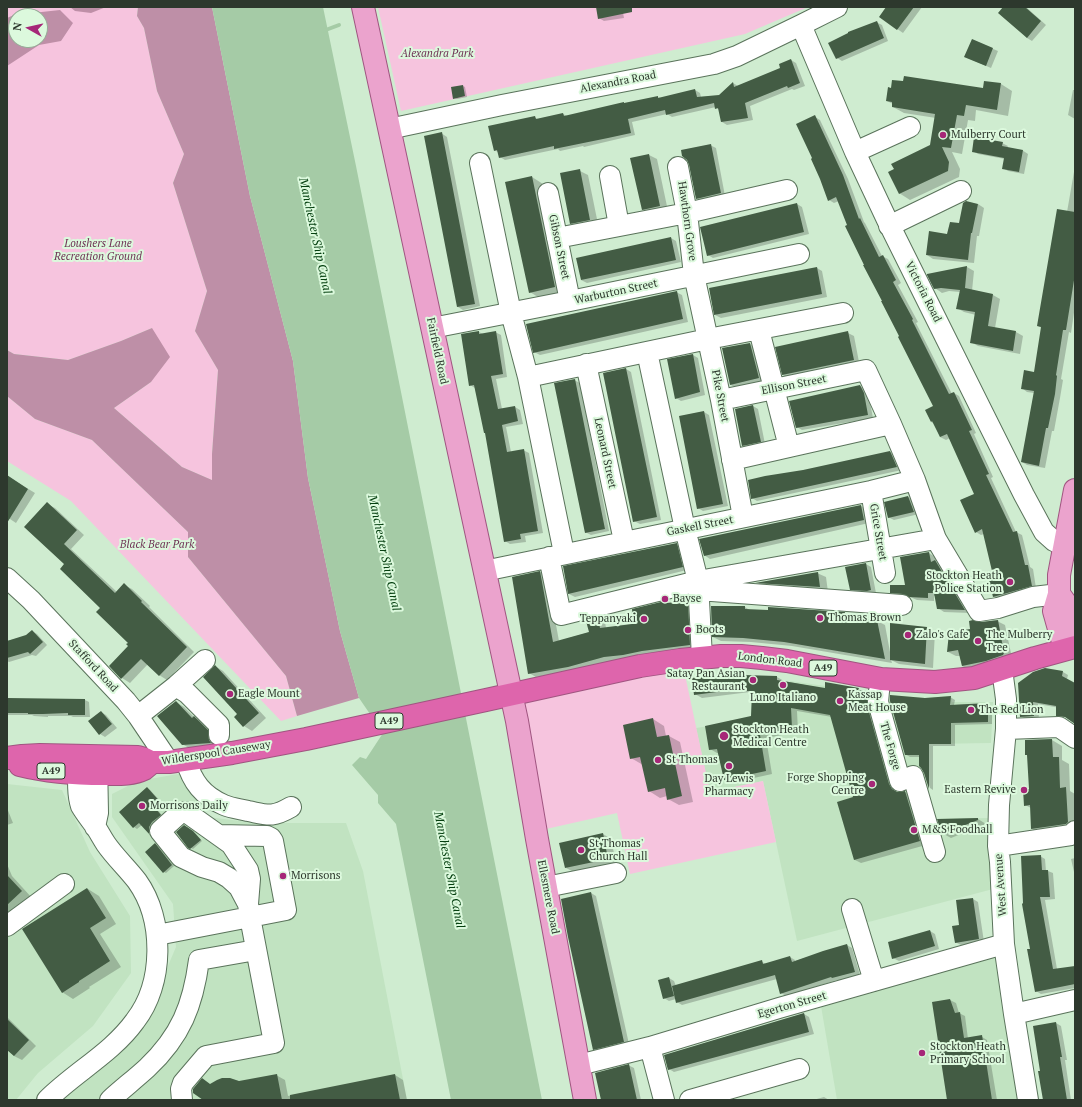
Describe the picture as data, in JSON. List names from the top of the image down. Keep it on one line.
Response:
{"streets":{"highway":["London Road","A49","Wilderspool Causeway"],"main road":["Fairfield Road","Ellesmere Road"],"street":["Alexandra Road","Hawthorn Grove","Gibson Street","Warburton Street","Victoria Road","Ellison Street","Pike Street","Leonard Street","Gaskell Street","Grice Street","Stafford Road","The Forge","West Avenue","Egerton Street"]},"crossings":[["Alexandra Road","Victoria Road"],["Alexandra Road","Fairfield Road"],["Hawthorn Grove","Warburton Street"],["Hawthorn Grove","Pike Street"],["Gibson Street","Warburton Street"],["Warburton Street","Fairfield Road"],["Warburton Street","Pike Street"],["Fairfield Road","Gaskell Street"],["Fairfield Road","London Road"],["Fairfield Road","Wilderspool Causeway"],["Fairfield Road","Ellesmere Road"],["Ellison Street","Pike Street"],["Pike Street","Gaskell Street"],["Leonard Street","Gaskell Street"],["Gaskell Street","Grice Street"],["London Road","Wilderspool Causeway"],["London Road","West Avenue"],["London Road","Ellesmere Road"],["Stafford Road","Wilderspool Causeway"],["Wilderspool Causeway","Ellesmere Road"],["West Avenue","Egerton Street"],["Ellesmere Road","Egerton Street"]],"water":["Manchester Ship Canal"],"parks":["Alexandra Park","Loushers Lane Recreation Ground","Black Bear Park"],"places":["Mulberry Court","Stockton Heath Police Station","Bayse","Thomas Brown","Teppanyaki","Boots","Zalo's Cafe","The Mulberry Tree","Satay Pan Asian Restaurant","Luno Italiano","Eagle Mount","Kassap Meat House","The Red Lion","Stockton Heath Medical Centre","St Thomas","Day Lewis Pharmacy","Forge Shopping Centre","Eastern Revive","Morrisons Daily","M&S Foodhall","St Thomas' Church Hall","Morrisons","Stockton Heath Primary School"],"north":"left"}
